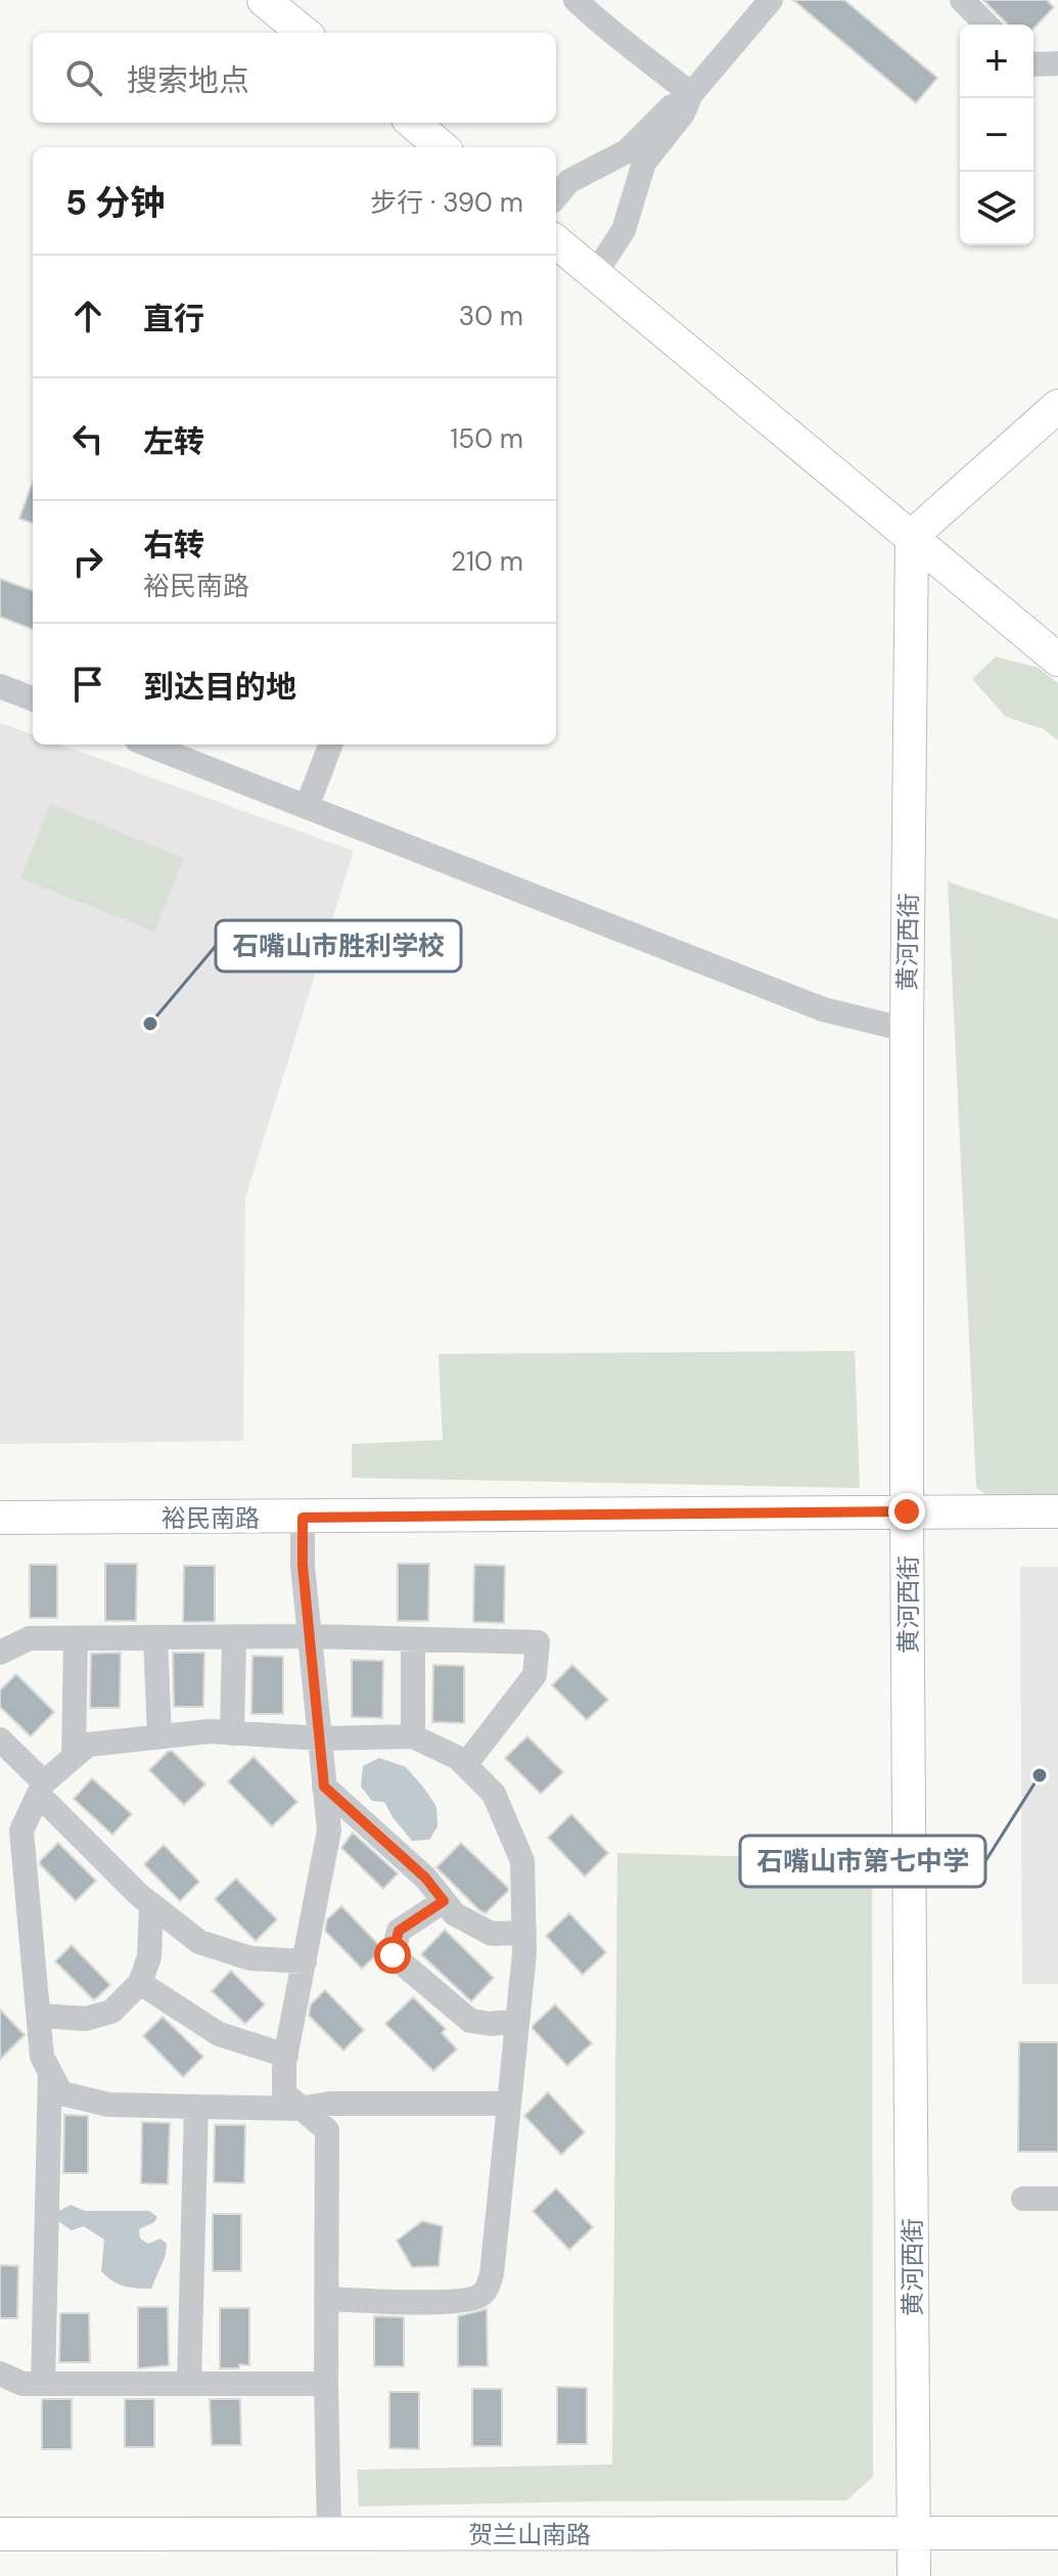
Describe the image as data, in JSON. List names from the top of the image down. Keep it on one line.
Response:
{"streets":{"street":["黄河西街","裕民南路","贺兰山南路"]},"crossings":[["黄河西街","裕民南路"],["黄河西街","贺兰山南路"]],"places":["石嘴山市胜利学校","石嘴山市第七中学"],"page":{"map_buttons":["+","−"],"search":"搜索地点","heading":["5 分钟","步行 · 390 m"],"list":[["直行","30 m"],["左转","150 m"],["右转","裕民南路","210 m"],"到达目的地"]}}
